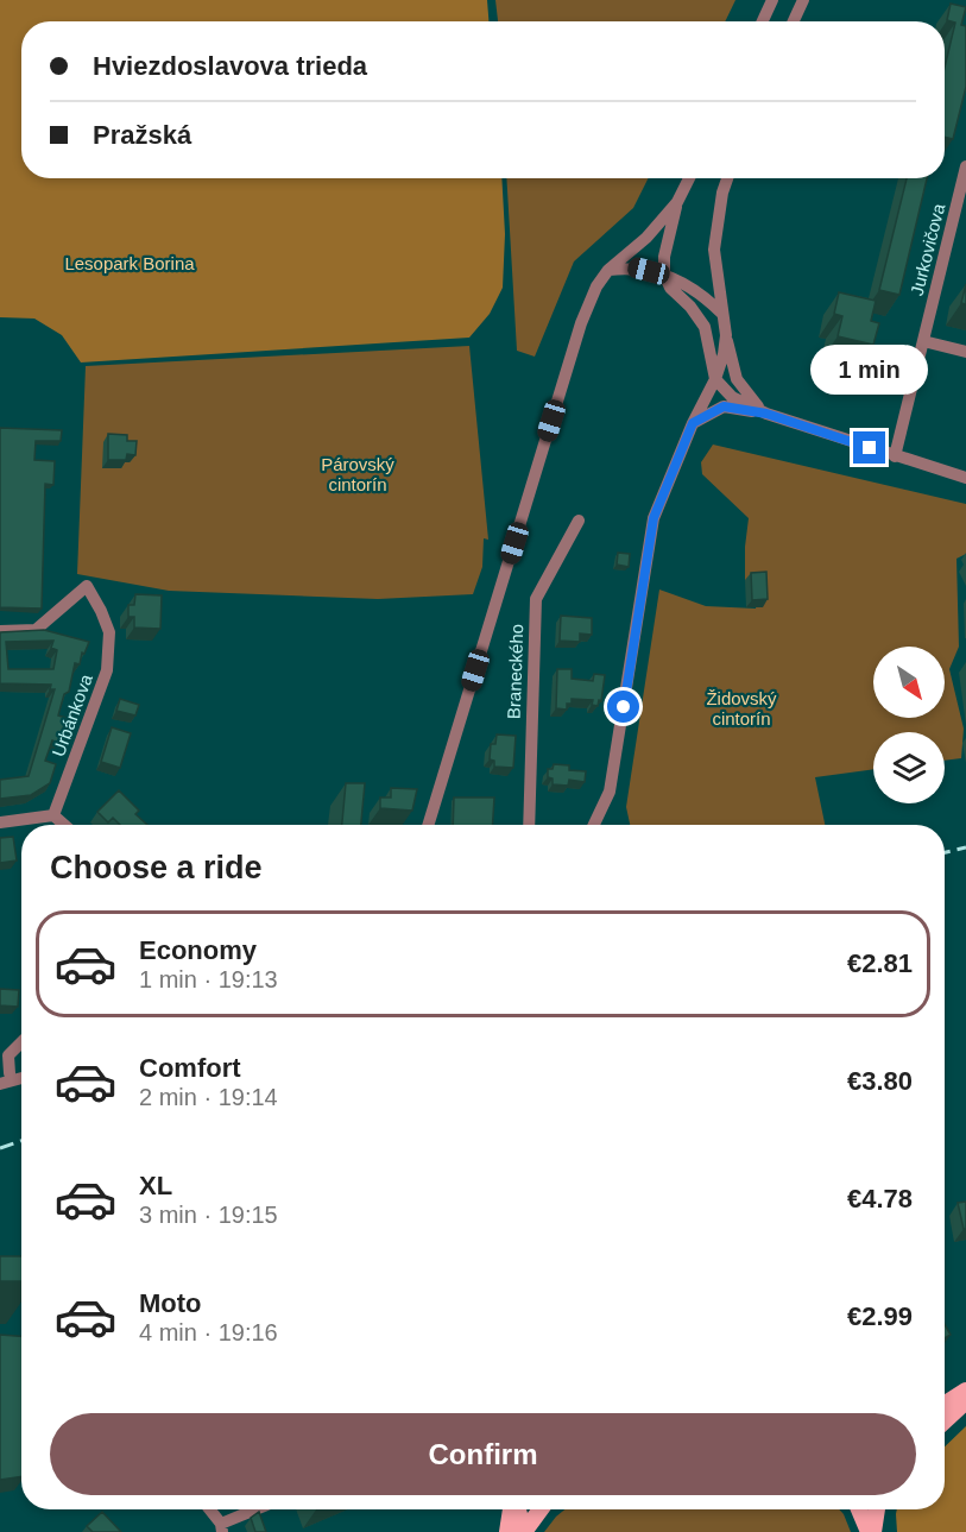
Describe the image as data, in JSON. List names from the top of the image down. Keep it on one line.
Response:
{"streets":{"street":["Jurkovičova","Braneckého","Urbánkova"]},"parks":["Lesopark Borina","Párovský cintorín","Židovský cintorín"],"north":"bottom right","page":{"banner":["Hviezdoslavova trieda","Pražská"],"bubble":"1 min","heading":"Choose a ride","list":[{"name":"Economy","note":"1 min · 19:13","value":"€2.81"},{"name":"Comfort","note":"2 min · 19:14","value":"€3.80"},{"name":"XL","note":"3 min · 19:15","value":"€4.78"},{"name":"Moto","note":"4 min · 19:16","value":"€2.99"}],"buttons":"Confirm"}}
